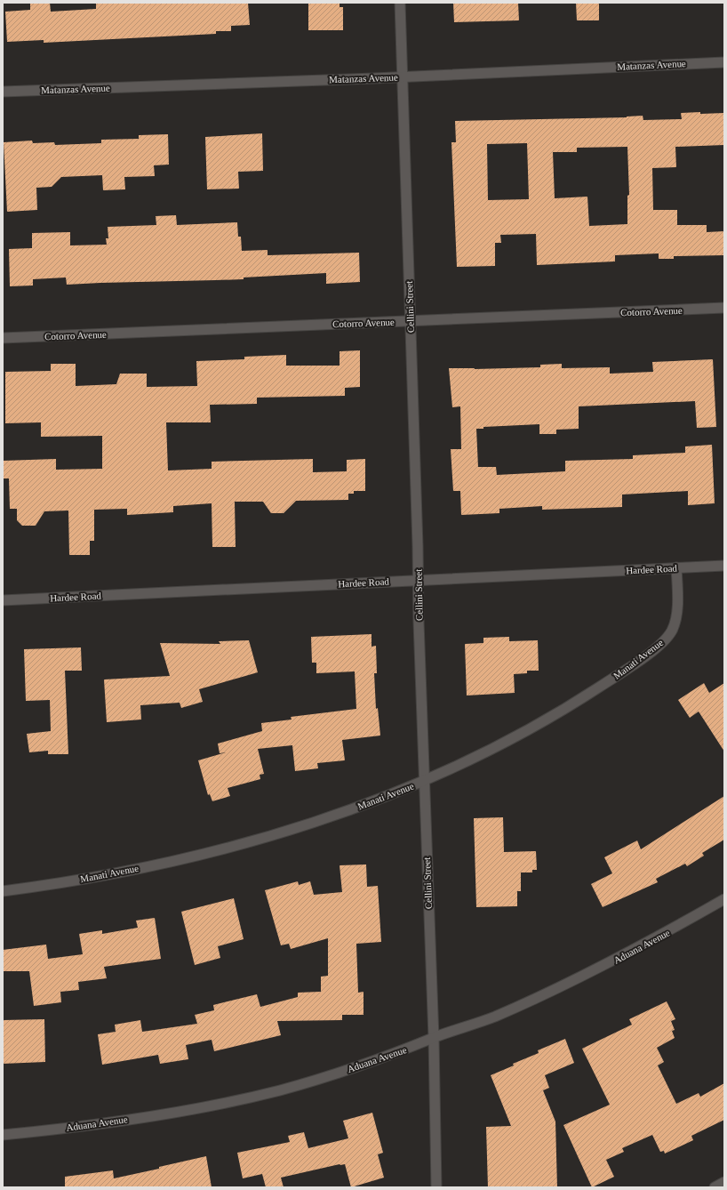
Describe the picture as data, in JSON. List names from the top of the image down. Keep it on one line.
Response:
{"streets":{"street":["Matanzas Avenue","Cellini Street","Cotorro Avenue","Hardee Road","Manati Avenue","Aduana Avenue"]},"crossings":[["Matanzas Avenue","Cellini Street"],["Cellini Street","Cotorro Avenue"],["Cellini Street","Hardee Road"],["Cellini Street","Manati Avenue"],["Cellini Street","Aduana Avenue"],["Hardee Road","Manati Avenue"]]}
